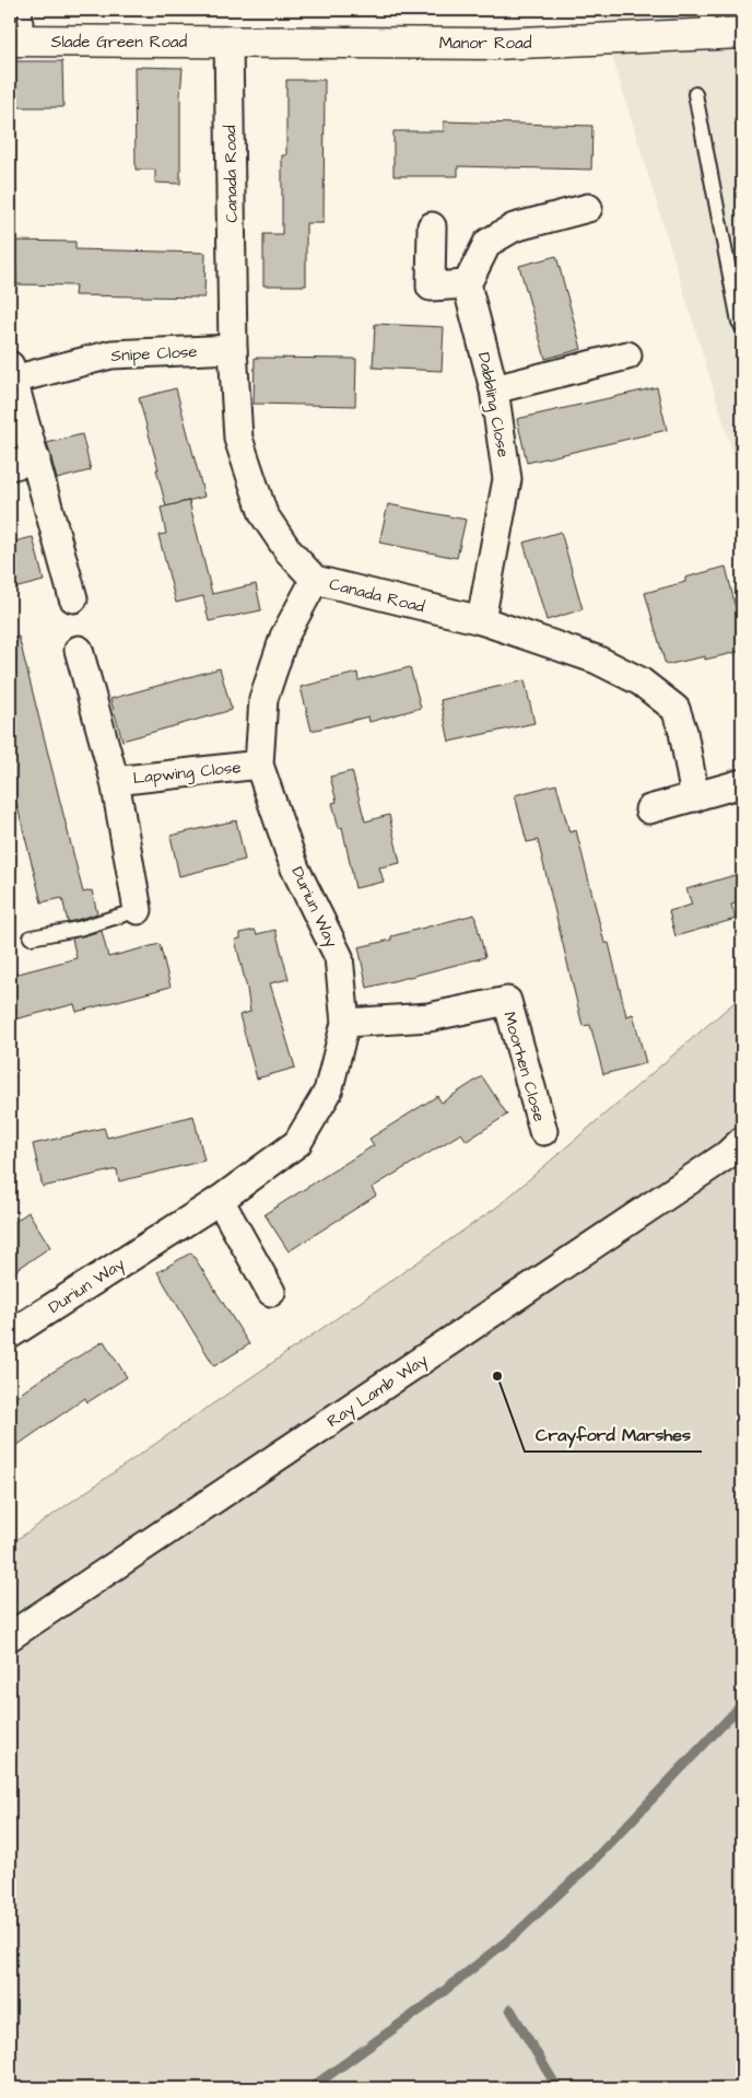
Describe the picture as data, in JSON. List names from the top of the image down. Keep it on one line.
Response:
{"streets":{"street":["Slade Green Road","Manor Road","Canada Road","Snipe Close","Dabbling Close","Lapwing Close","Duriun Way","Moorhen Close","Ray Lamb Way"]},"crossings":[["Slade Green Road","Manor Road"],["Slade Green Road","Canada Road"],["Manor Road","Canada Road"],["Canada Road","Snipe Close"],["Canada Road","Dabbling Close"],["Canada Road","Duriun Way"],["Lapwing Close","Duriun Way"],["Duriun Way","Moorhen Close"]],"places":["Crayford Marshes"]}
